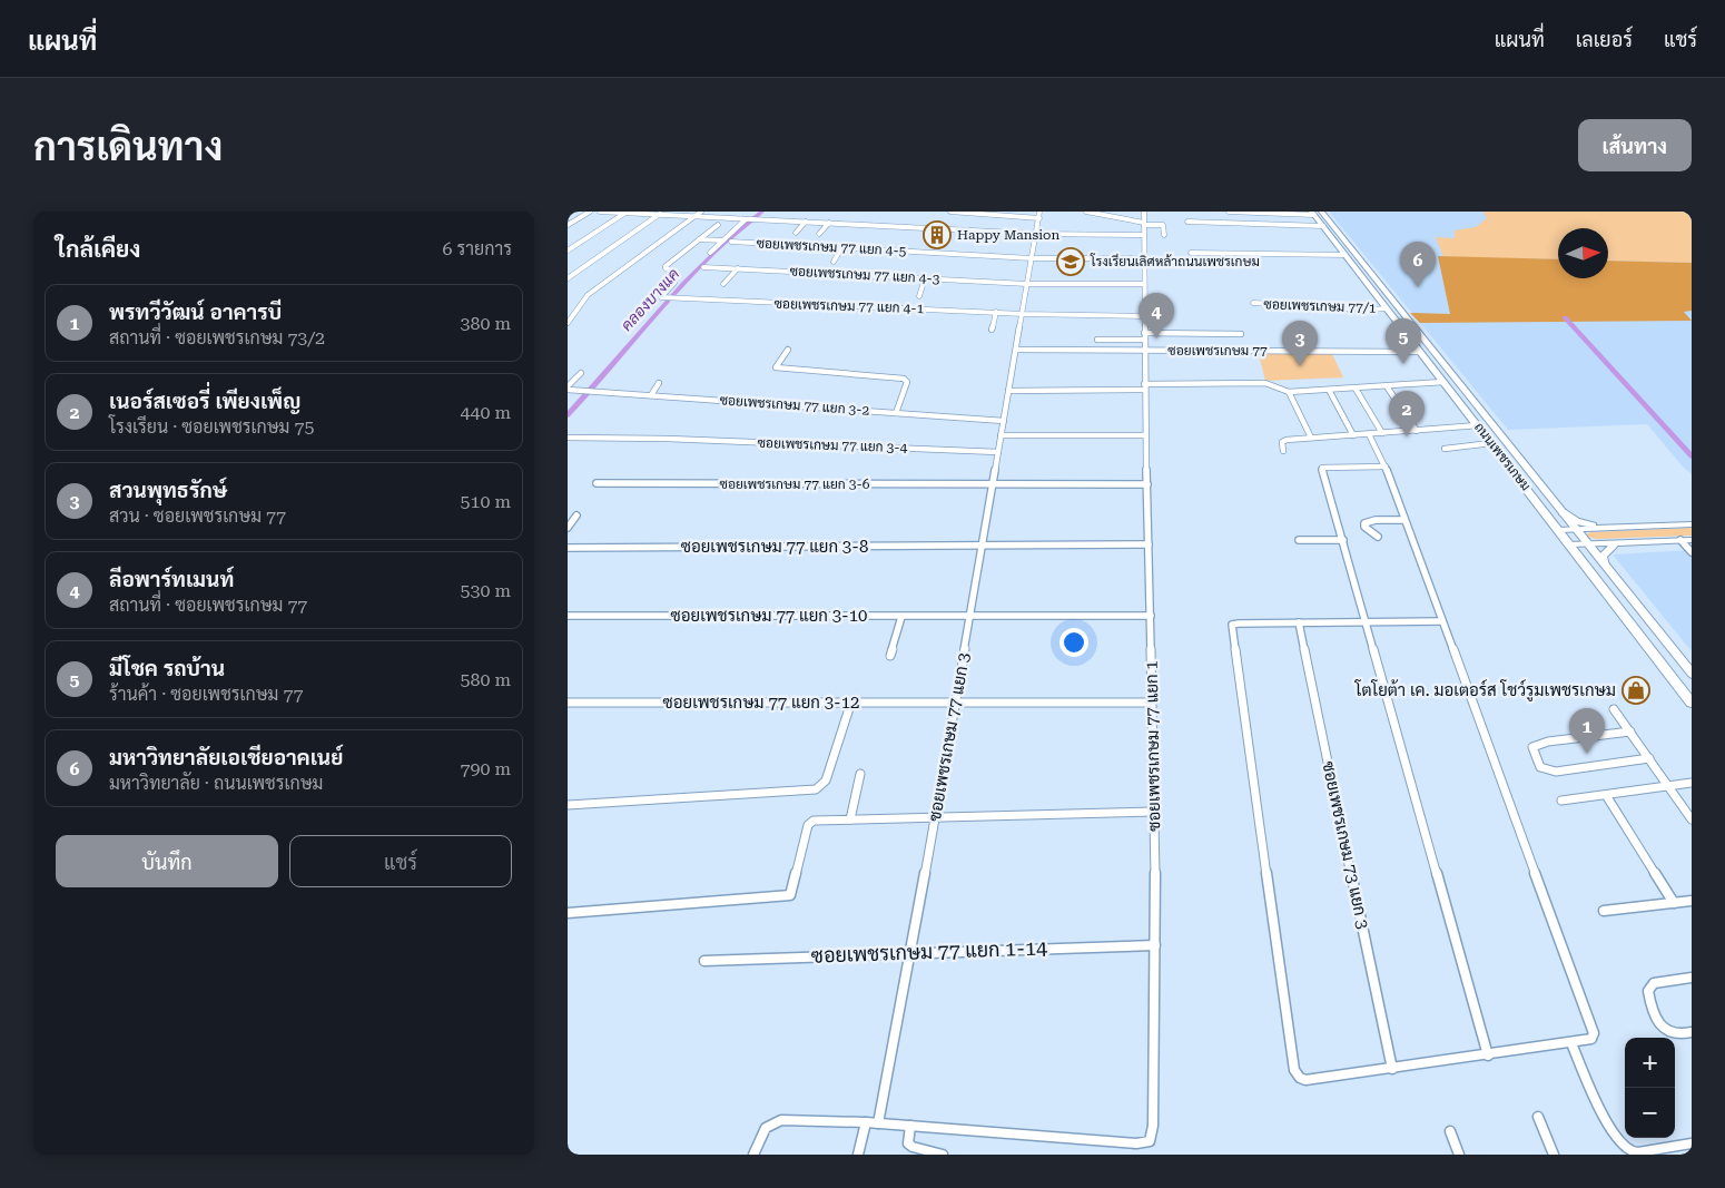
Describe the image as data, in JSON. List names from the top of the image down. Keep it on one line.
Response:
{"streets":{"main road":["ถนนเพชรเกษม"],"street":["ซอยเพชรเกษม 77 แยก 4-5","ซอยเพชรเกษม 77 แยก 4-3","ซอยเพชรเกษม 77 แยก 4-1","ซอยเพชรเกษม 77/1","ซอยเพชรเกษม 77","ซอยเพชรเกษม 77 แยก 3-2","ซอยเพชรเกษม 77 แยก 3-4","ซอยเพชรเกษม 77 แยก 3-6","ซอยเพชรเกษม 77 แยก 3-8","ซอยเพชรเกษม 77 แยก 3-10","ซอยเพชรเกษม 77 แยก 3-12","ซอยเพชรเกษม 77 แยก 3","ซอยเพชรเกษม 77 แยก 1","ซอยเพชรเกษม 73 แยก 3","ซอยเพชรเกษม 77 แยก 1-14"]},"crossings":[["ซอยเพชรเกษม 77 แยก 4-5","ซอยเพชรเกษม 77 แยก 3"],["ซอยเพชรเกษม 77 แยก 4-5","ซอยเพชรเกษม 77 แยก 1"],["ซอยเพชรเกษม 77 แยก 4-3","ซอยเพชรเกษม 77 แยก 3"],["ซอยเพชรเกษม 77 แยก 4-3","ซอยเพชรเกษม 77 แยก 1"],["ซอยเพชรเกษม 77 แยก 4-1","ซอยเพชรเกษม 77 แยก 3"],["ซอยเพชรเกษม 77 แยก 4-1","ซอยเพชรเกษม 77 แยก 1"],["ซอยเพชรเกษม 77/1","ถนนเพชรเกษม"],["ซอยเพชรเกษม 77","ถนนเพชรเกษม"],["ซอยเพชรเกษม 77","ซอยเพชรเกษม 77 แยก 3"],["ซอยเพชรเกษม 77","ซอยเพชรเกษม 77 แยก 1"],["ซอยเพชรเกษม 77 แยก 3-2","ซอยเพชรเกษม 77 แยก 3"],["ซอยเพชรเกษม 77 แยก 3-4","ซอยเพชรเกษม 77 แยก 3"],["ซอยเพชรเกษม 77 แยก 3-6","ซอยเพชรเกษม 77 แยก 3"],["ซอยเพชรเกษม 77 แยก 3-6","ซอยเพชรเกษม 77 แยก 1"],["ซอยเพชรเกษม 77 แยก 3-8","ซอยเพชรเกษม 77 แยก 3"],["ซอยเพชรเกษม 77 แยก 3-8","ซอยเพชรเกษม 77 แยก 1"],["ซอยเพชรเกษม 77 แยก 3-10","ซอยเพชรเกษม 77 แยก 3"],["ซอยเพชรเกษม 77 แยก 3-10","ซอยเพชรเกษม 77 แยก 1"],["ซอยเพชรเกษม 77 แยก 3-12","ซอยเพชรเกษม 77 แยก 3"],["ซอยเพชรเกษม 77 แยก 3-12","ซอยเพชรเกษม 77 แยก 1"],["ซอยเพชรเกษม 77 แยก 3","ซอยเพชรเกษม 77 แยก 1-14"],["ซอยเพชรเกษม 77 แยก 1","ซอยเพชรเกษม 77 แยก 1-14"]],"water":["คลองบางแค"],"places":{"building":["Happy Mansion"],"school or university":["โรงเรียนเลิศหล้าถนนเพชรเกษม"],"shop":["โตโยต้า เค. มอเตอร์ส โชว์รูมเพชรเกษม"]},"north":"right","page":{"header":"แผนที่","nav":["แผนที่","เลเยอร์","แชร์"],"title":"การเดินทาง","buttons":["เส้นทาง",["บันทึก","แชร์"]],"heading":["ใกล้เคียง","6 รายการ"],"pins":["6","4","5","3","2","1"],"list":[{"mark":"1","name":"พรทวีวัฒน์ อาคารบี","note":"สถานที่ · ซอยเพชรเกษม 73/2","value":"380 m"},{"mark":"2","name":"เนอร์สเซอรี่ เพียงเพ็ญ","note":"โรงเรียน · ซอยเพชรเกษม 75","value":"440 m"},{"mark":"3","name":"สวนพุทธรักษ์","note":"สวน · ซอยเพชรเกษม 77","value":"510 m"},{"mark":"4","name":"ลีอพาร์ทเมนท์","note":"สถานที่ · ซอยเพชรเกษม 77","value":"530 m"},{"mark":"5","name":"มีโชค รถบ้าน","note":"ร้านค้า · ซอยเพชรเกษม 77","value":"580 m"},{"mark":"6","name":"มหาวิทยาลัยเอเชียอาคเนย์","note":"มหาวิทยาลัย · ถนนเพชรเกษม","value":"790 m"}],"map_buttons":["+","−"]}}
